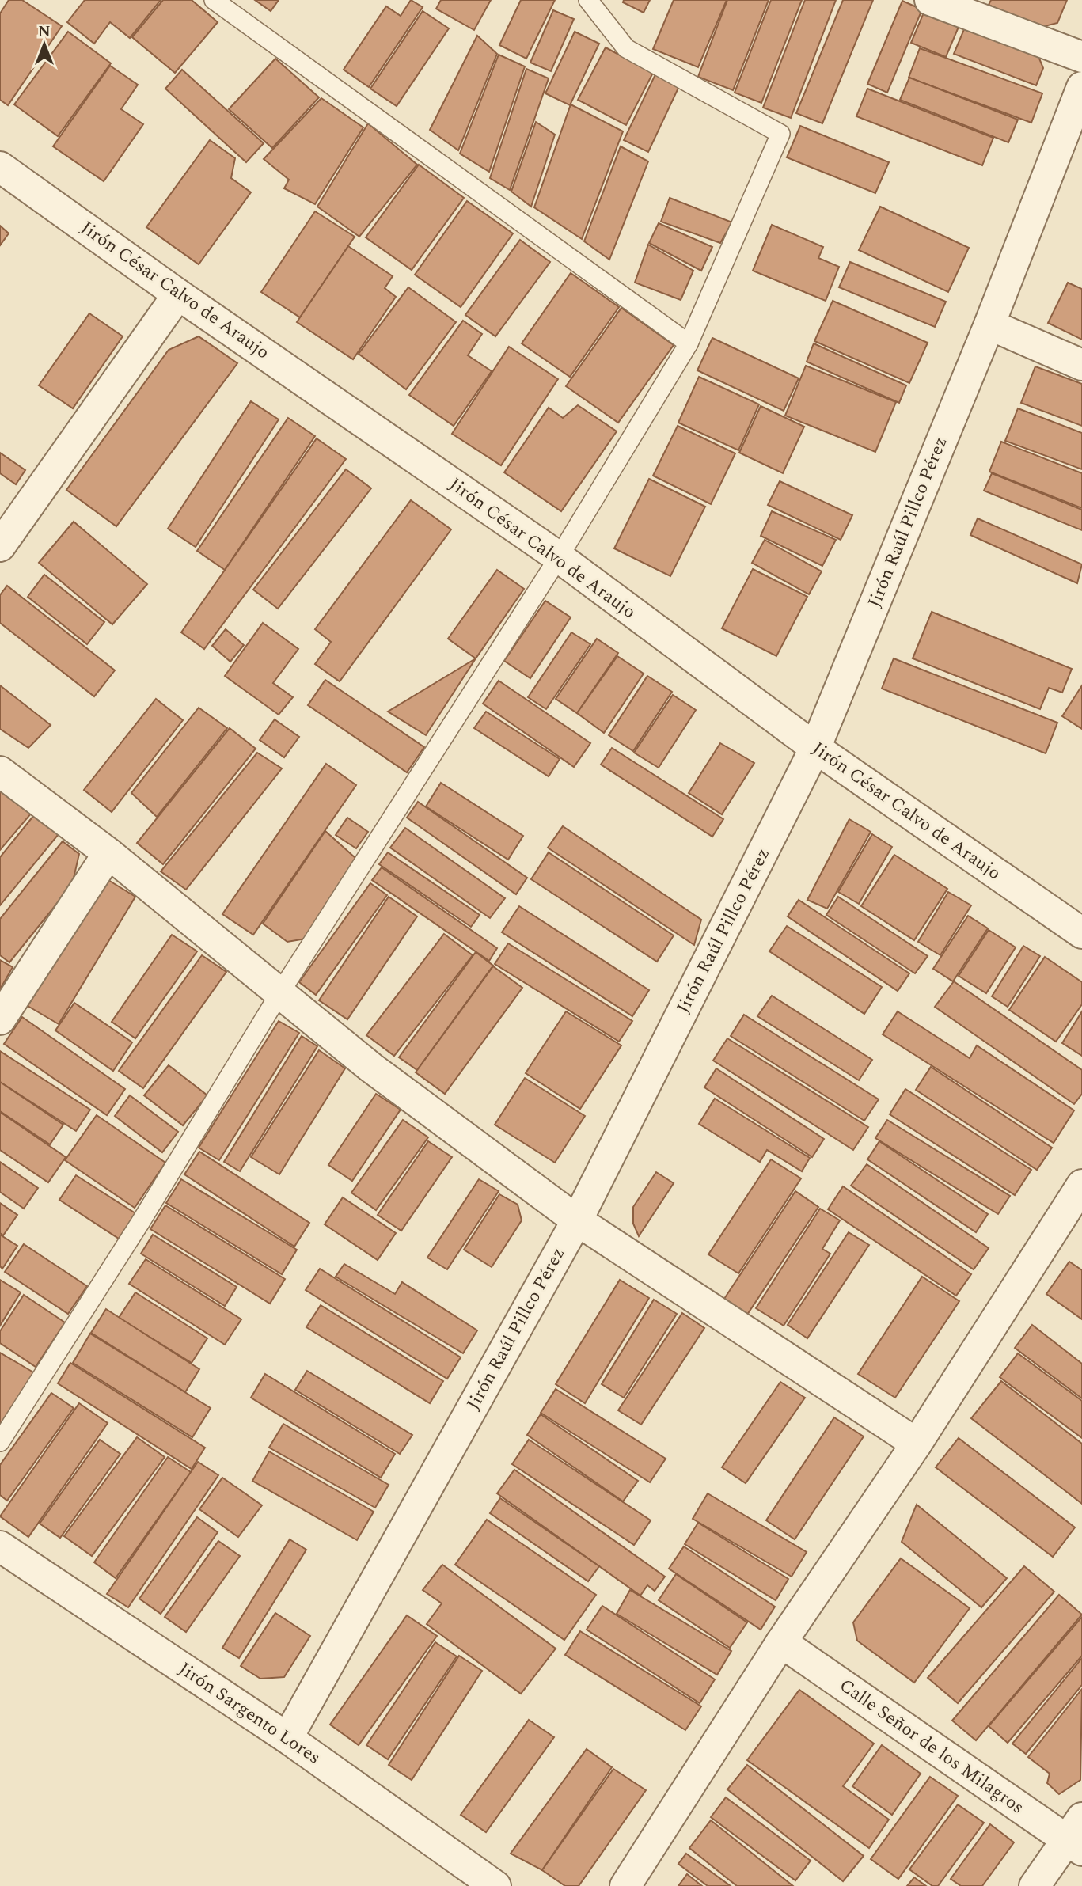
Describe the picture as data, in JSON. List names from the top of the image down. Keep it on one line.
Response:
{"streets":{"street":["Jirón César Calvo de Araujo","Jirón Raúl Pillco Pérez","Jirón Sargento Lores","Calle Señor de los Milagros"]},"crossings":[["Jirón César Calvo de Araujo","Jirón Raúl Pillco Pérez"],["Jirón Raúl Pillco Pérez","Jirón Sargento Lores"]],"north":"top"}
